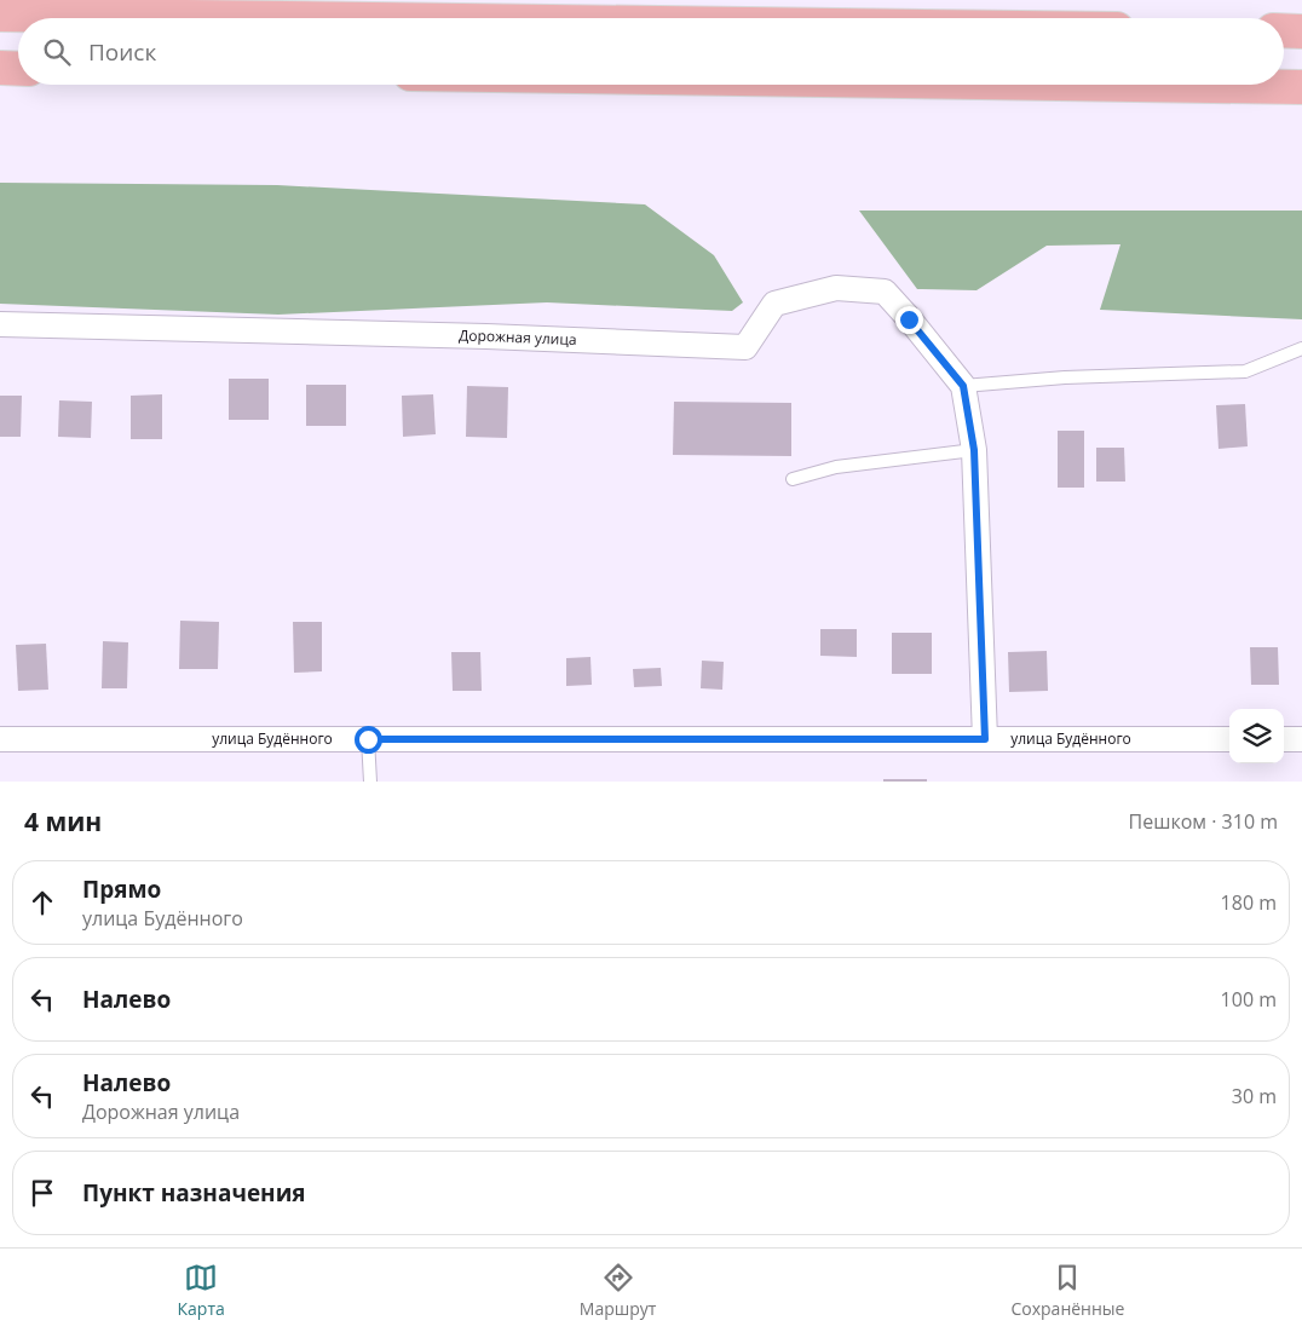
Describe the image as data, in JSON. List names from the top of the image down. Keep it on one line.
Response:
{"streets":{"street":["Дорожная улица","улица Будённого"]},"page":{"search":"Поиск","heading":["4 мин","Пешком · 310 m"],"list":[["Прямо","улица Будённого","180 m"],["Налево","100 m"],["Налево","Дорожная улица","30 m"],"Пункт назначения"],"nav":["Карта","Маршрут","Сохранённые"]}}
